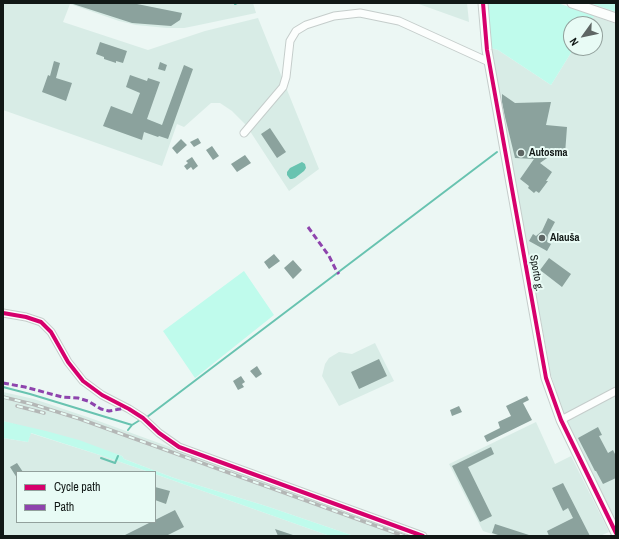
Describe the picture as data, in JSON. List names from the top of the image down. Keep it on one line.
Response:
{"streets":{"street":["Sporto g."]},"places":["Autosma","Alauša"],"legend":["Cycle path","Path"],"north":"bottom left"}
